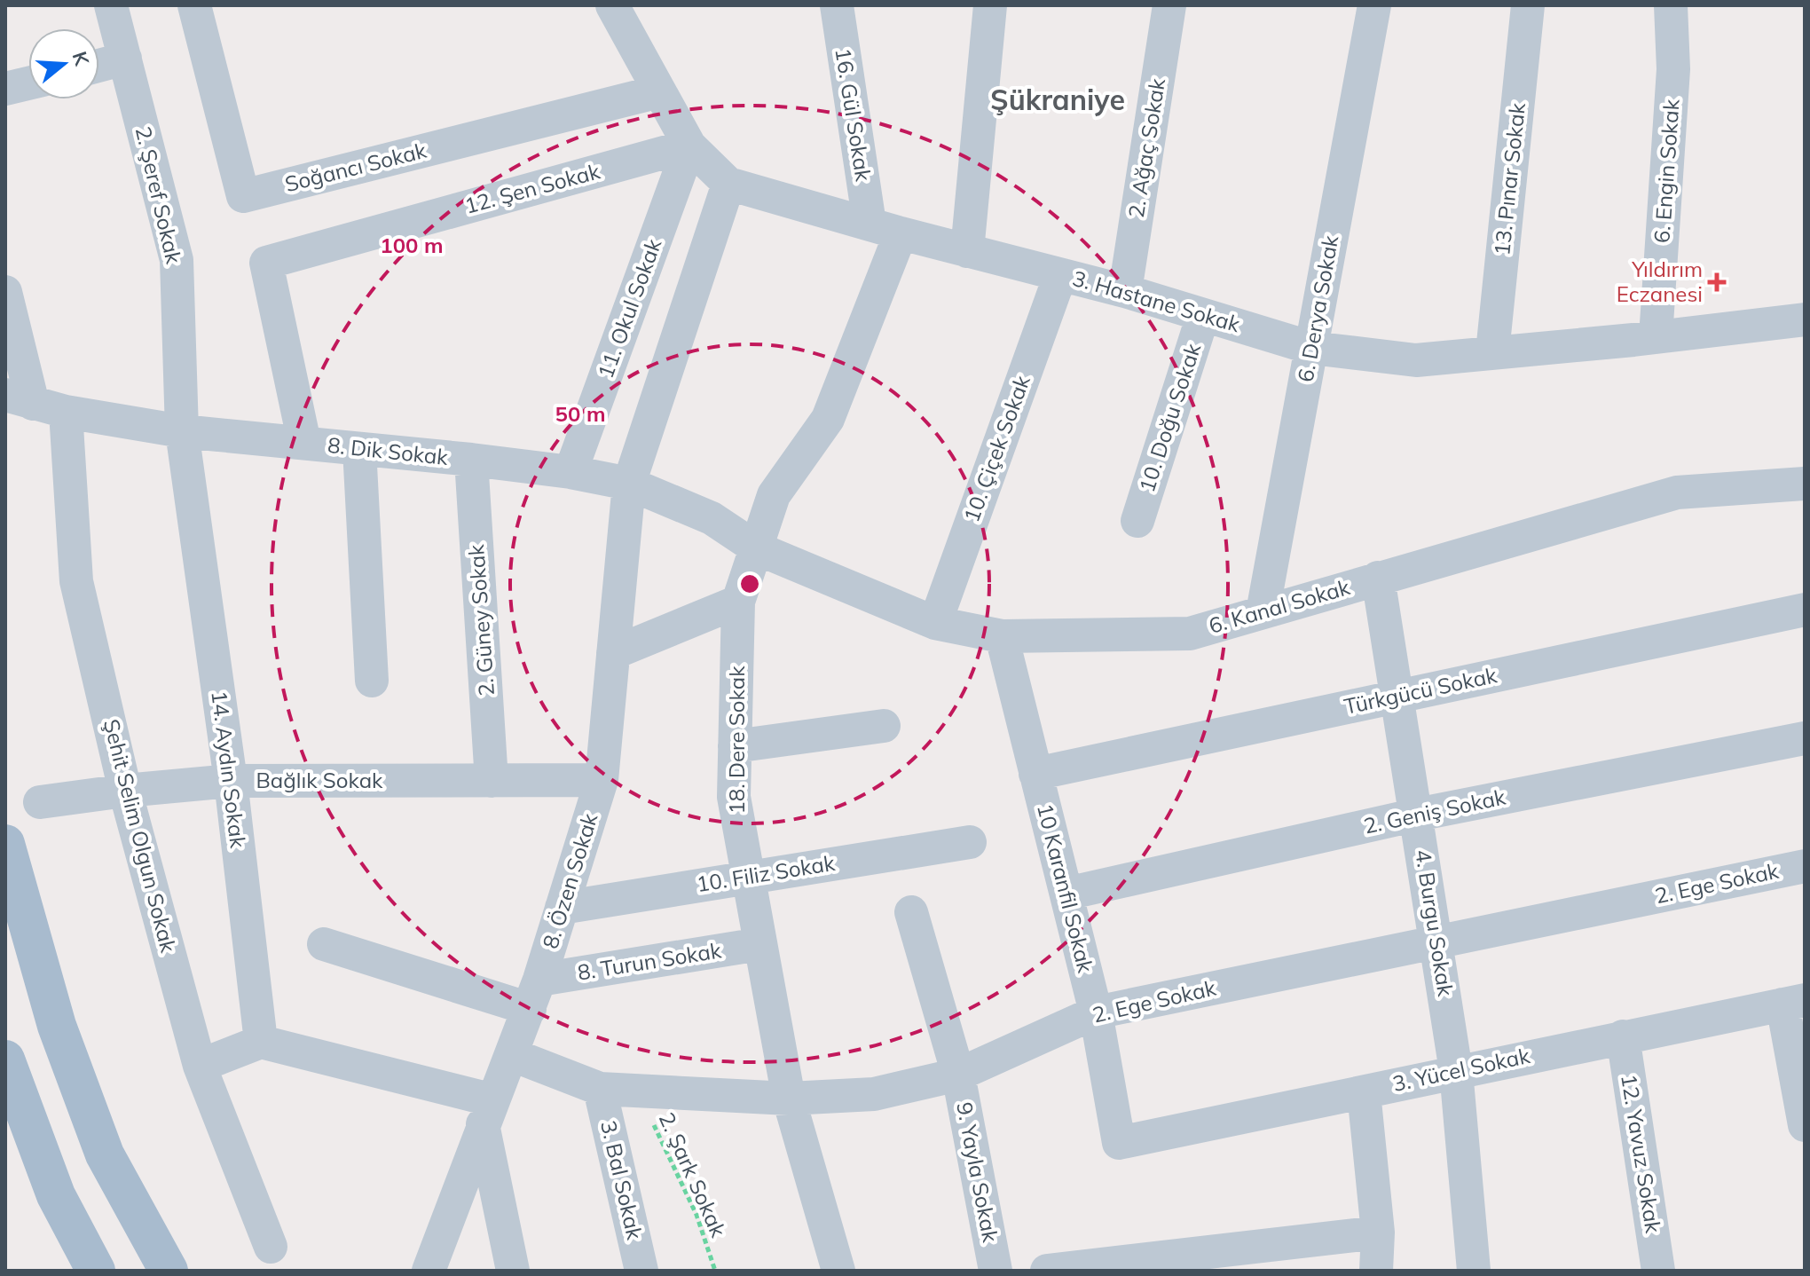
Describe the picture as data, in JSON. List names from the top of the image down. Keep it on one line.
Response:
{"streets":{"street":["16. Gül Sokak","2. Ağaç Sokak","Soğancı Sokak","6. Engin Sokak","13. Pınar Sokak","12. Şen Sokak","2. Şeref Sokak","3. Hastane Sokak","11. Okul Sokak","6. Derya Sokak","10. Doğu Sokak","10. Çiçek Sokak","8. Dik Sokak","6. Kanal Sokak","2. Güney Sokak","Türkgücü Sokak","18. Dere Sokak","14. Aydın Sokak","Bağlık Sokak","2. Geniş Sokak","Şehit Selim Olgun Sokak","10. Filiz Sokak","8. Özen Sokak","2. Ege Sokak","10 Karanfil Sokak","4. Burgu Sokak","8. Turun Sokak","3. Yücel Sokak","12. Yavuz Sokak","9. Yayla Sokak","3. Bal Sokak"],"path":["2. Şark Sokak"]},"crossings":[["16. Gül Sokak","3. Hastane Sokak"],["16. Gül Sokak","18. Dere Sokak"],["2. Ağaç Sokak","3. Hastane Sokak"],["Soğancı Sokak","3. Hastane Sokak"],["6. Engin Sokak","3. Hastane Sokak"],["13. Pınar Sokak","3. Hastane Sokak"],["12. Şen Sokak","3. Hastane Sokak"],["12. Şen Sokak","11. Okul Sokak"],["12. Şen Sokak","8. Dik Sokak"],["2. Şeref Sokak","8. Dik Sokak"],["2. Şeref Sokak","14. Aydın Sokak"],["3. Hastane Sokak","11. Okul Sokak"],["3. Hastane Sokak","6. Derya Sokak"],["3. Hastane Sokak","10. Doğu Sokak"],["3. Hastane Sokak","10. Çiçek Sokak"],["3. Hastane Sokak","18. Dere Sokak"],["11. Okul Sokak","8. Dik Sokak"],["6. Derya Sokak","6. Kanal Sokak"],["10. Çiçek Sokak","6. Kanal Sokak"],["8. Dik Sokak","6. Kanal Sokak"],["8. Dik Sokak","2. Güney Sokak"],["8. Dik Sokak","18. Dere Sokak"],["8. Dik Sokak","14. Aydın Sokak"],["8. Dik Sokak","Şehit Selim Olgun Sokak"],["8. Dik Sokak","8. Özen Sokak"],["6. Kanal Sokak","18. Dere Sokak"],["6. Kanal Sokak","10 Karanfil Sokak"],["6. Kanal Sokak","4. Burgu Sokak"],["2. Güney Sokak","Bağlık Sokak"],["Türkgücü Sokak","10 Karanfil Sokak"],["Türkgücü Sokak","4. Burgu Sokak"],["18. Dere Sokak","10. Filiz Sokak"],["18. Dere Sokak","2. Ege Sokak"],["18. Dere Sokak","8. Turun Sokak"],["14. Aydın Sokak","Bağlık Sokak"],["Bağlık Sokak","Şehit Selim Olgun Sokak"],["Bağlık Sokak","8. Özen Sokak"],["2. Geniş Sokak","10 Karanfil Sokak"],["2. Geniş Sokak","4. Burgu Sokak"],["10. Filiz Sokak","8. Özen Sokak"],["8. Özen Sokak","2. Ege Sokak"],["8. Özen Sokak","8. Turun Sokak"],["2. Ege Sokak","10 Karanfil Sokak"],["2. Ege Sokak","4. Burgu Sokak"],["2. Ege Sokak","9. Yayla Sokak"],["2. Ege Sokak","2. Şark Sokak"],["2. Ege Sokak","3. Bal Sokak"],["10 Karanfil Sokak","3. Yücel Sokak"],["4. Burgu Sokak","3. Yücel Sokak"],["3. Yücel Sokak","12. Yavuz Sokak"]],"districts":["Şükraniye"],"places":{"health":["Yıldırım Eczanesi"]},"north":"right","rings":["100 m","50 m"]}
